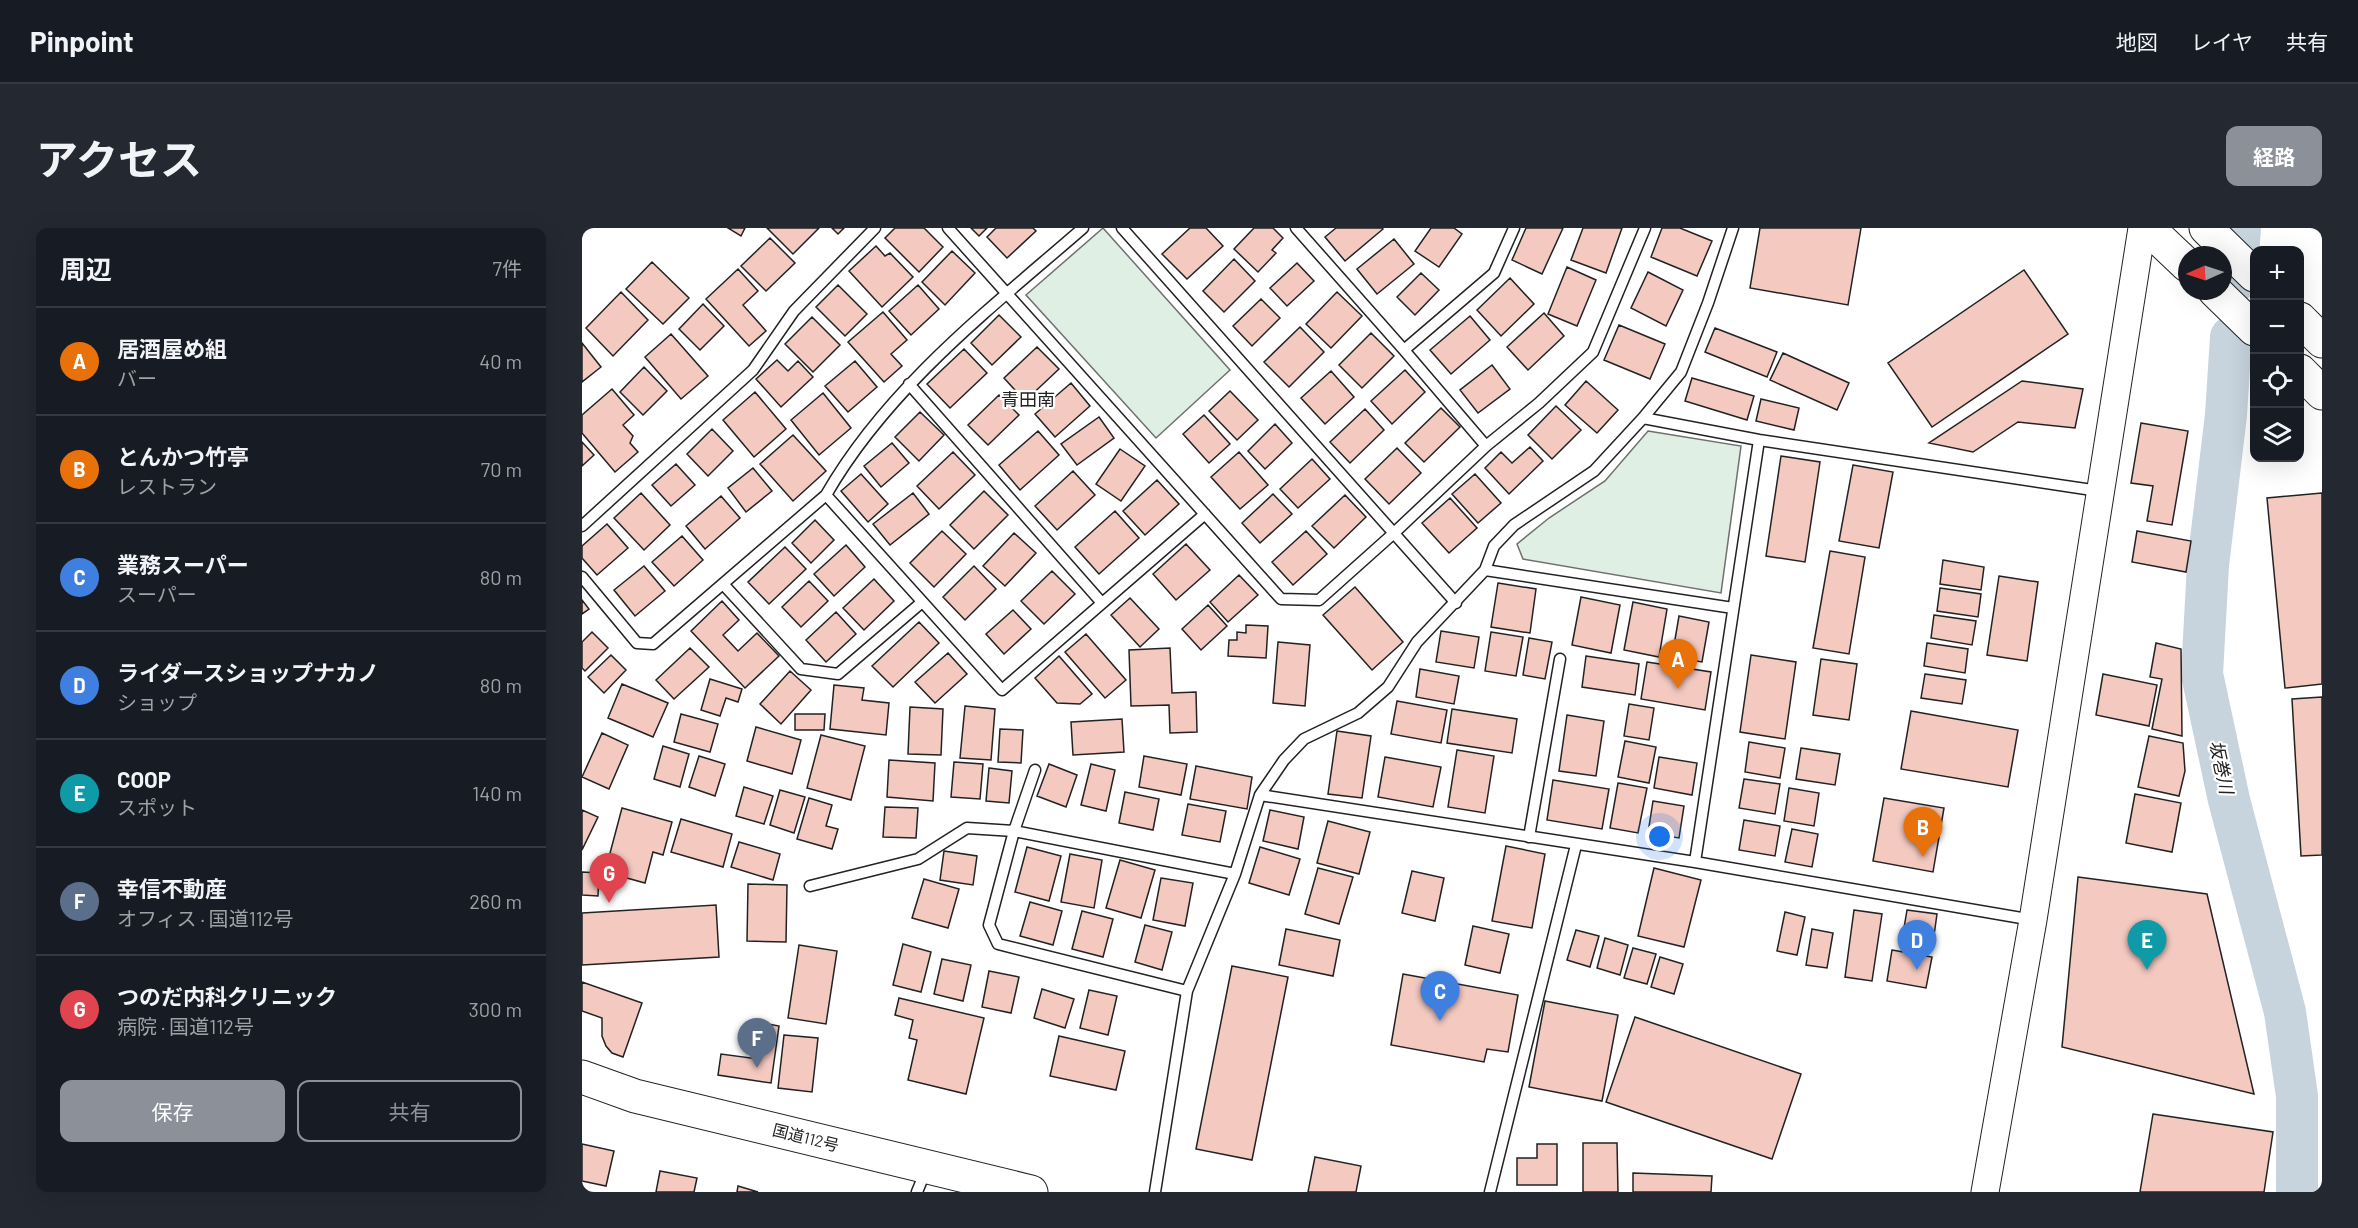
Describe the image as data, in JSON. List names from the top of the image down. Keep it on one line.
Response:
{"streets":{"highway":["国道112号"]},"districts":["青田南"],"water":["坂巻川"],"north":"left","page":{"header":"Pinpoint","nav":["地図","レイヤ","共有"],"title":"アクセス","buttons":["経路",["保存","共有"]],"heading":["周辺","7件"],"map_buttons":["+","−"],"list":[{"mark":"A","name":"居酒屋め組","note":"バー","value":"40 m"},{"mark":"B","name":"とんかつ竹亭","note":"レストラン","value":"70 m"},{"mark":"C","name":"業務スーパー","note":"スーパー","value":"80 m"},{"mark":"D","name":"ライダースショップナカノ","note":"ショップ","value":"80 m"},{"mark":"E","name":"COOP","note":"スポット","value":"140 m"},{"mark":"F","name":"幸信不動産","note":"オフィス · 国道112号","value":"260 m"},{"mark":"G","name":"つのだ内科クリニック","note":"病院 · 国道112号","value":"300 m"}],"pins":["A","B","G","D","E","C","F"]}}
